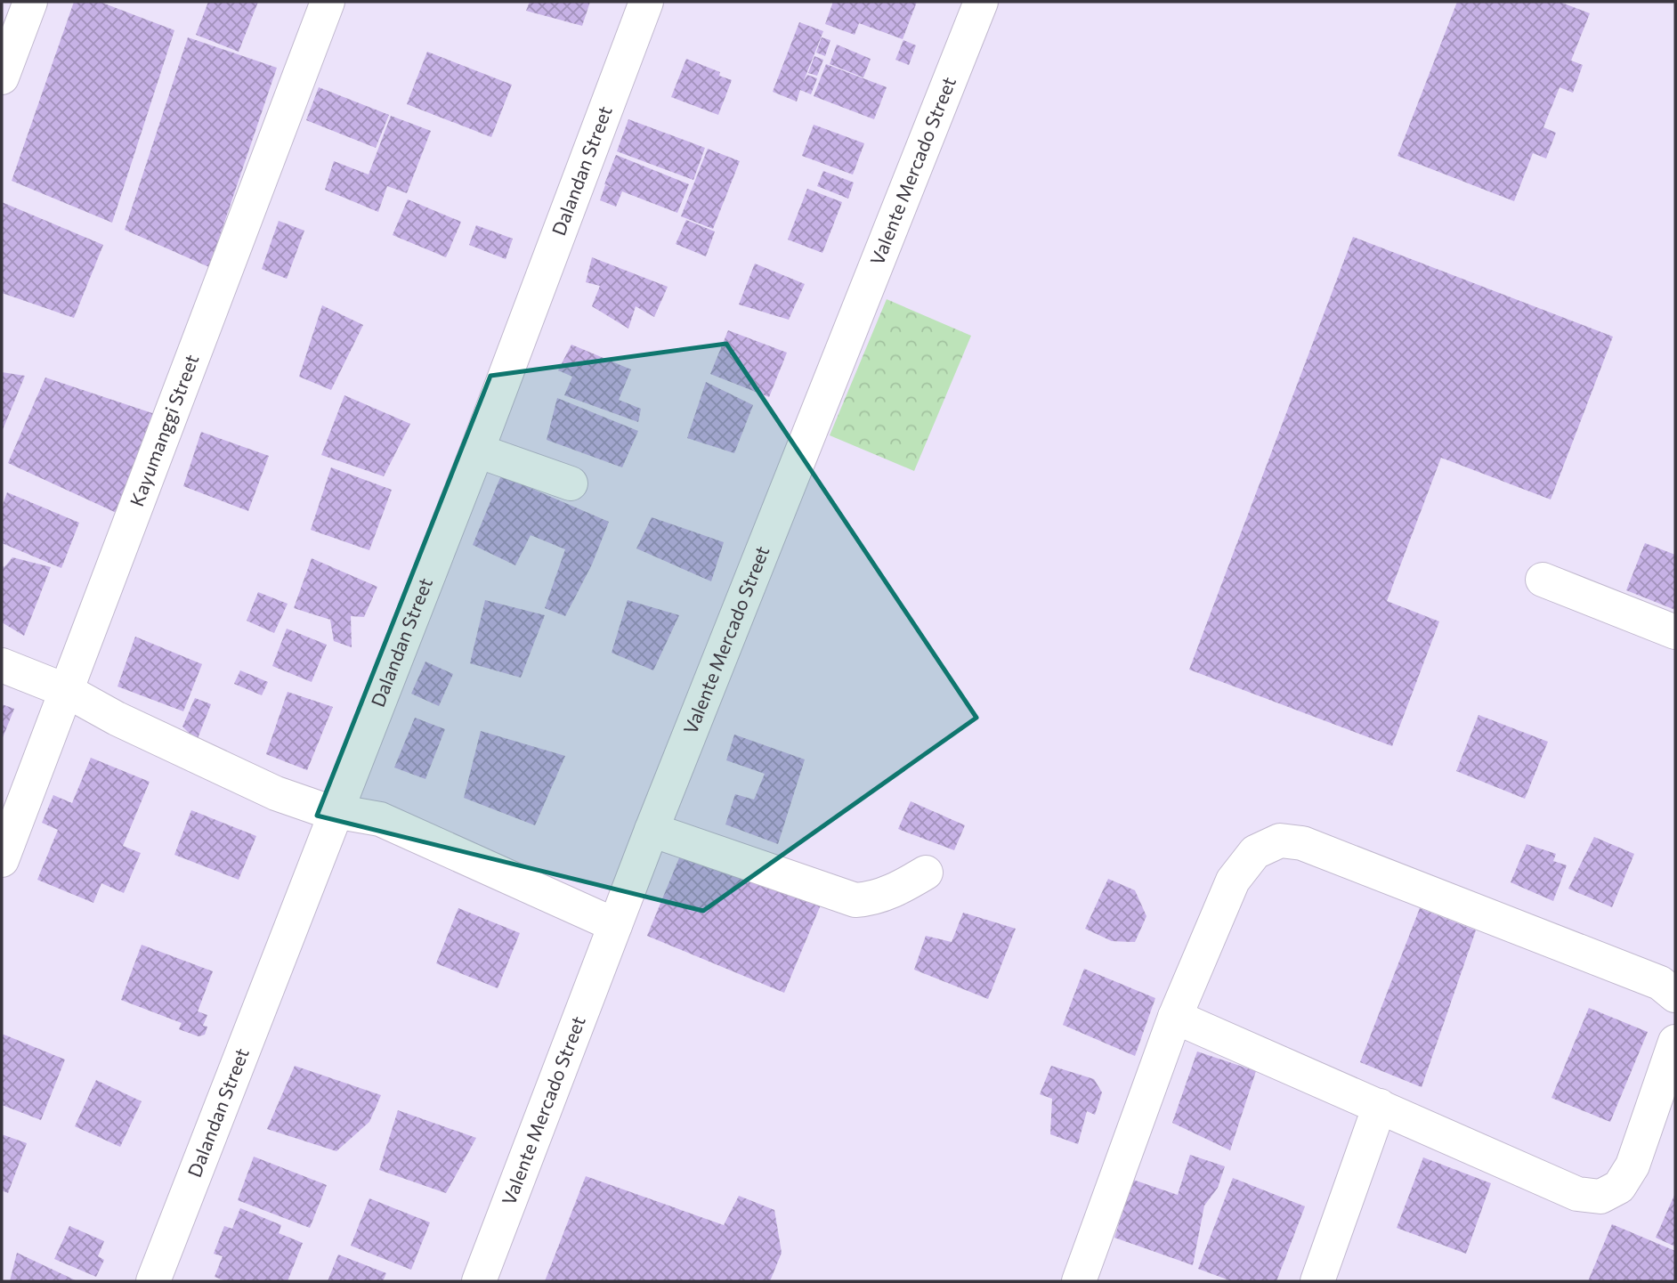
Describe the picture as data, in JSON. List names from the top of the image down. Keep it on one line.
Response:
{"streets":{"street":["Dalandan Street","Valente Mercado Street","Kayumanggi Street"]}}
